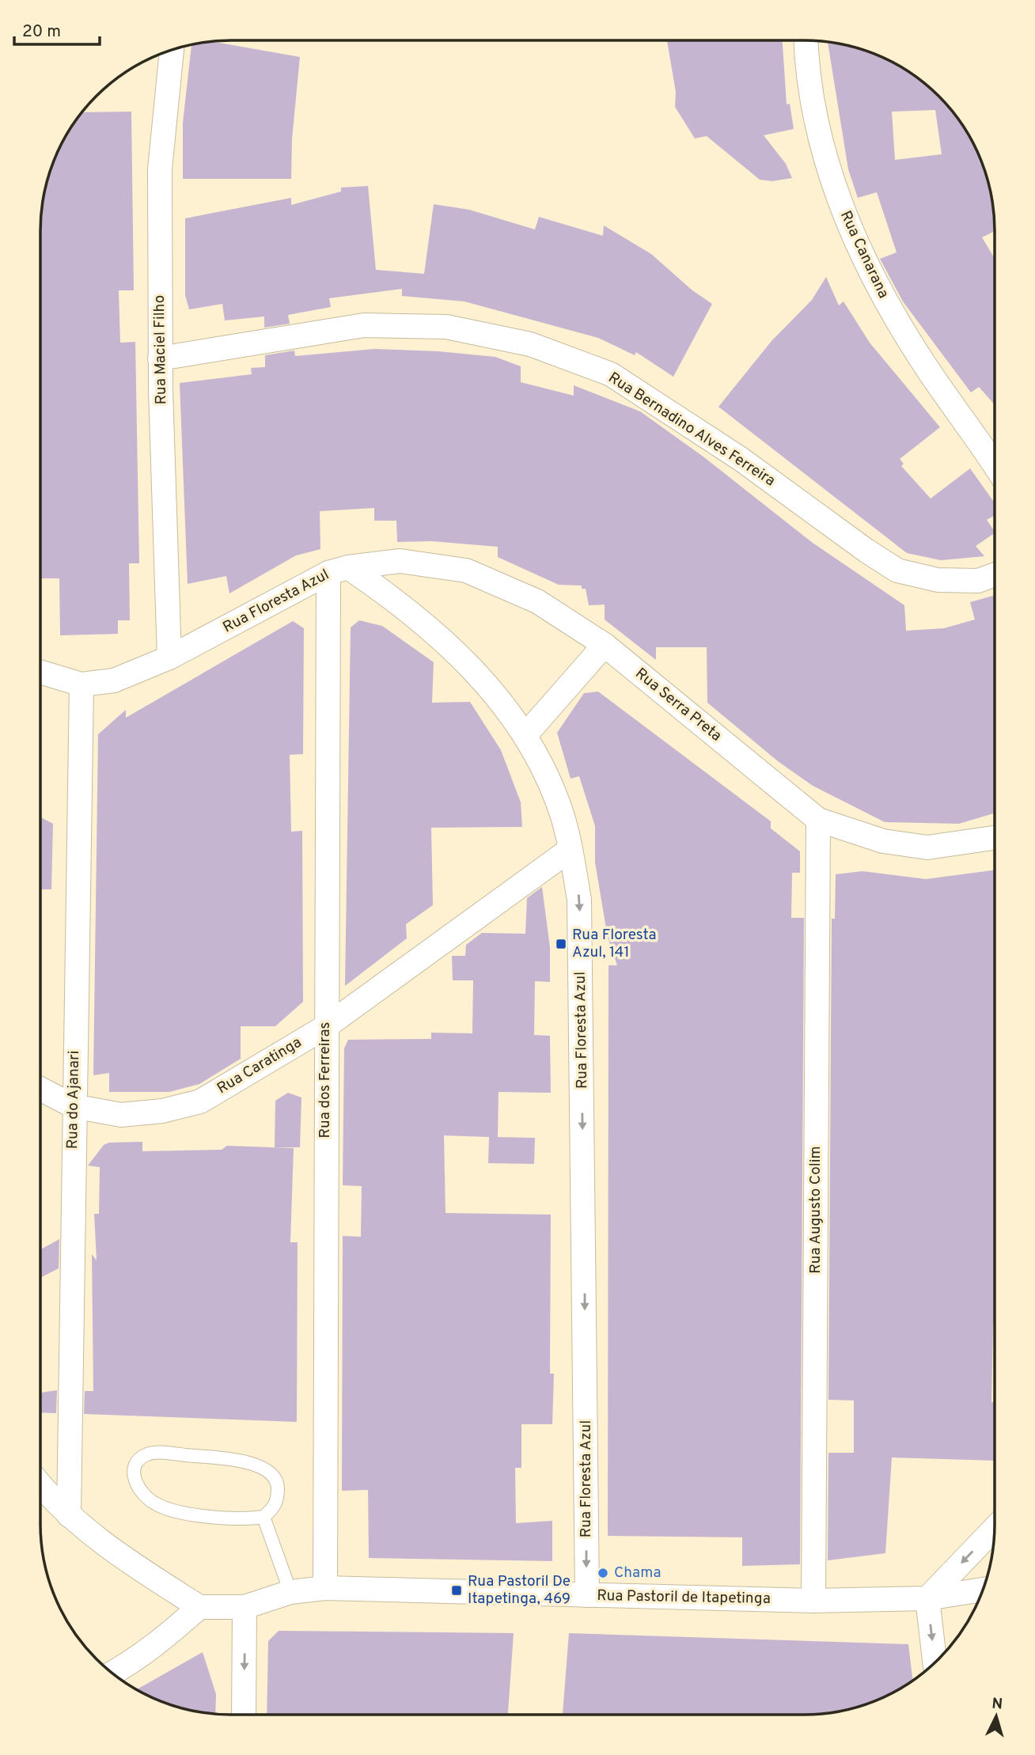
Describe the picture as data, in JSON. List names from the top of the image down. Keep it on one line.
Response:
{"streets":{"street":["Rua Canarana","Rua Maciel Filho","Rua Bernadino Alves Ferreira","Rua Floresta Azul","Rua Serra Preta","Rua Caratinga","Rua dos Ferreiras","Rua do Ajanari","Rua Augusto Colim","Rua Pastoril de Itapetinga"]},"crossings":[["Rua Maciel Filho","Rua Bernadino Alves Ferreira"],["Rua Maciel Filho","Rua Floresta Azul"],["Rua Floresta Azul","Rua Serra Preta"],["Rua Floresta Azul","Rua Caratinga"],["Rua Floresta Azul","Rua dos Ferreiras"],["Rua Floresta Azul","Rua do Ajanari"],["Rua Floresta Azul","Rua Pastoril de Itapetinga"],["Rua Serra Preta","Rua dos Ferreiras"],["Rua Serra Preta","Rua Augusto Colim"],["Rua Caratinga","Rua dos Ferreiras"],["Rua Caratinga","Rua do Ajanari"],["Rua dos Ferreiras","Rua Pastoril de Itapetinga"],["Rua Augusto Colim","Rua Pastoril de Itapetinga"]],"one_way":["Rua Floresta Azul"],"places":{"transit":["Rua Floresta Azul, 141","Rua Pastoril De Itapetinga, 469"],"other":["Chama"]},"scale_bar":"20 m","north":"top"}
